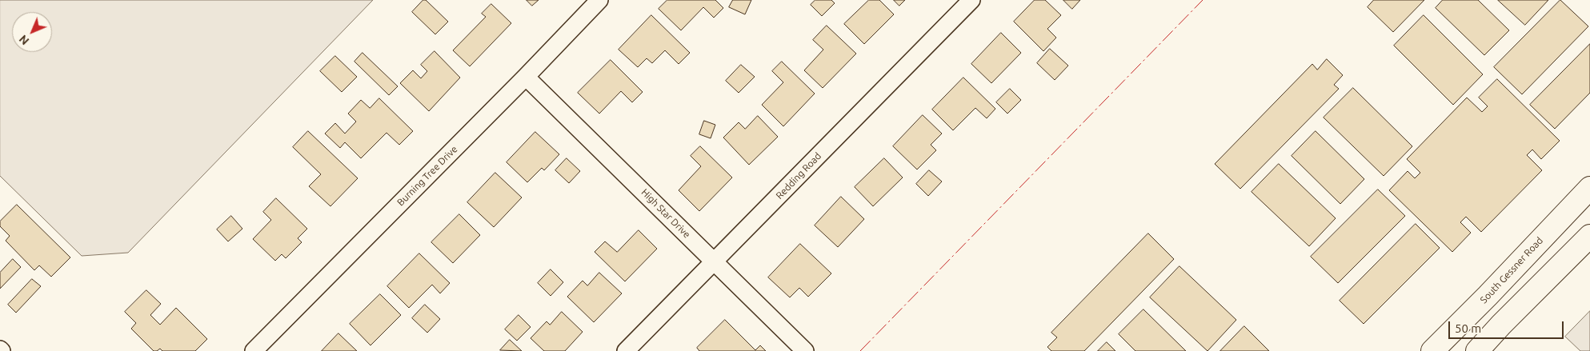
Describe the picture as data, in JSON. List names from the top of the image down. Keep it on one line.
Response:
{"streets":{"main road":["South Gessner Road"],"street":["Burning Tree Drive","Redding Road","High Star Drive"]},"crossings":[["Burning Tree Drive","High Star Drive"],["Redding Road","High Star Drive"]],"scale_bar":"50 m","north":"bottom left"}
